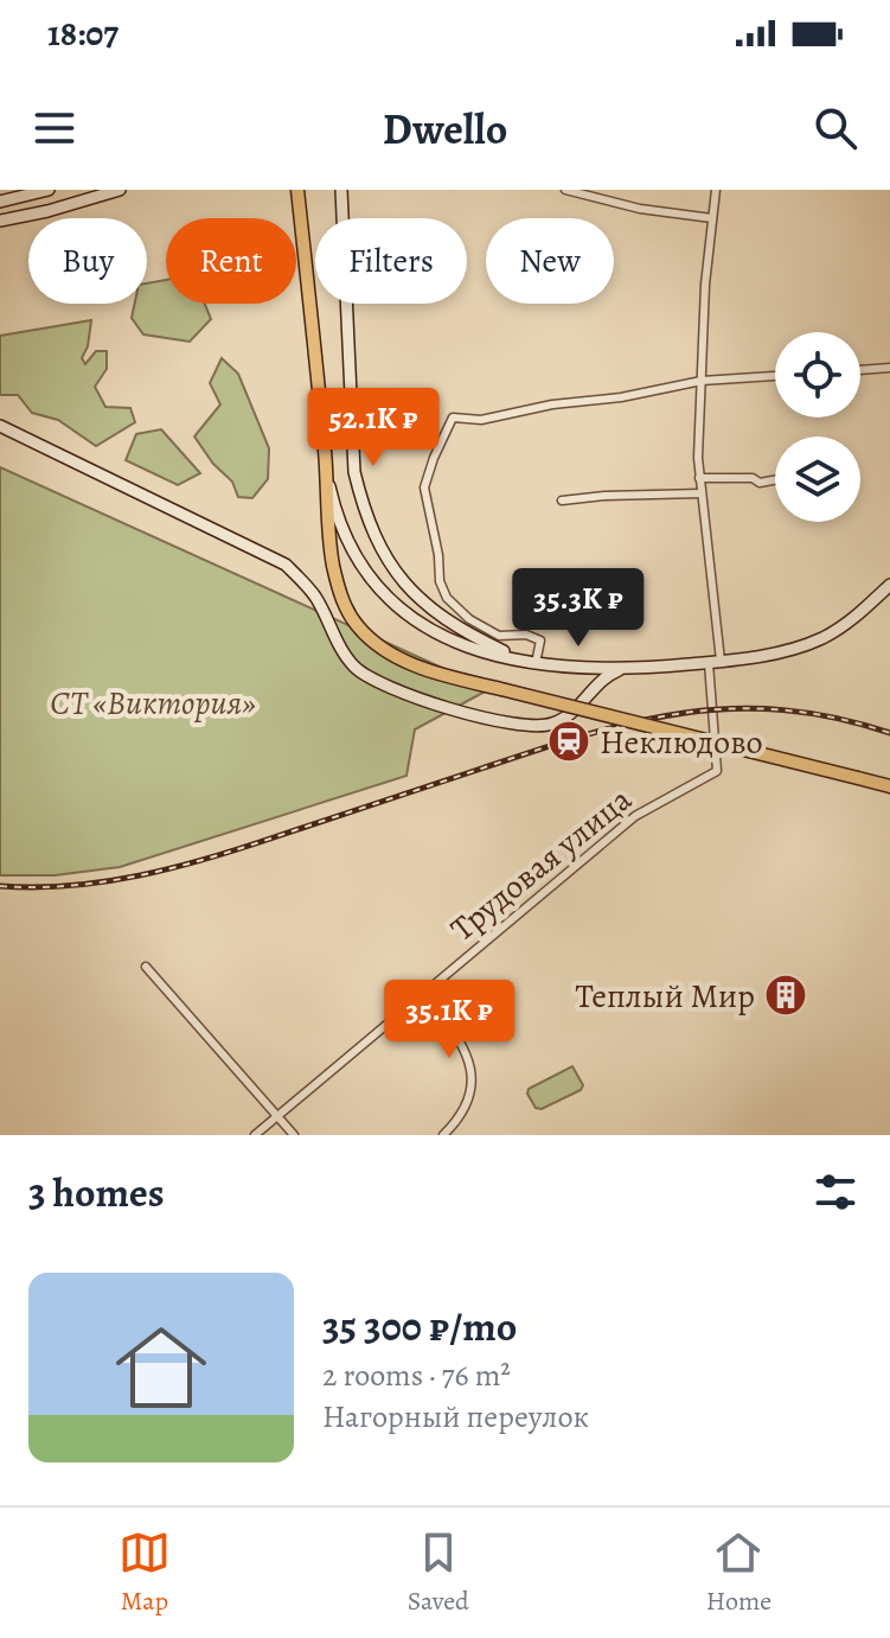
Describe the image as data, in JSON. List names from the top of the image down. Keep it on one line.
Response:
{"streets":{"street":["Трудовая улица"]},"parks":["СТ «Виктория»"],"places":{"station":["Неклюдово"],"building":["Теплый Мир"]},"page":{"status":"18:07","header":"Dwello","chip":["Buy","Rent","Filters","New"],"price":["52.1K ₽","35.3K ₽","35.1K ₽"],"heading":"3 homes","list":[{"name":"35 300 ₽/mo","note":"2 rooms · 76 m² · Нагорный переулок"}],"tabs":["Map","Saved","Home"]}}
